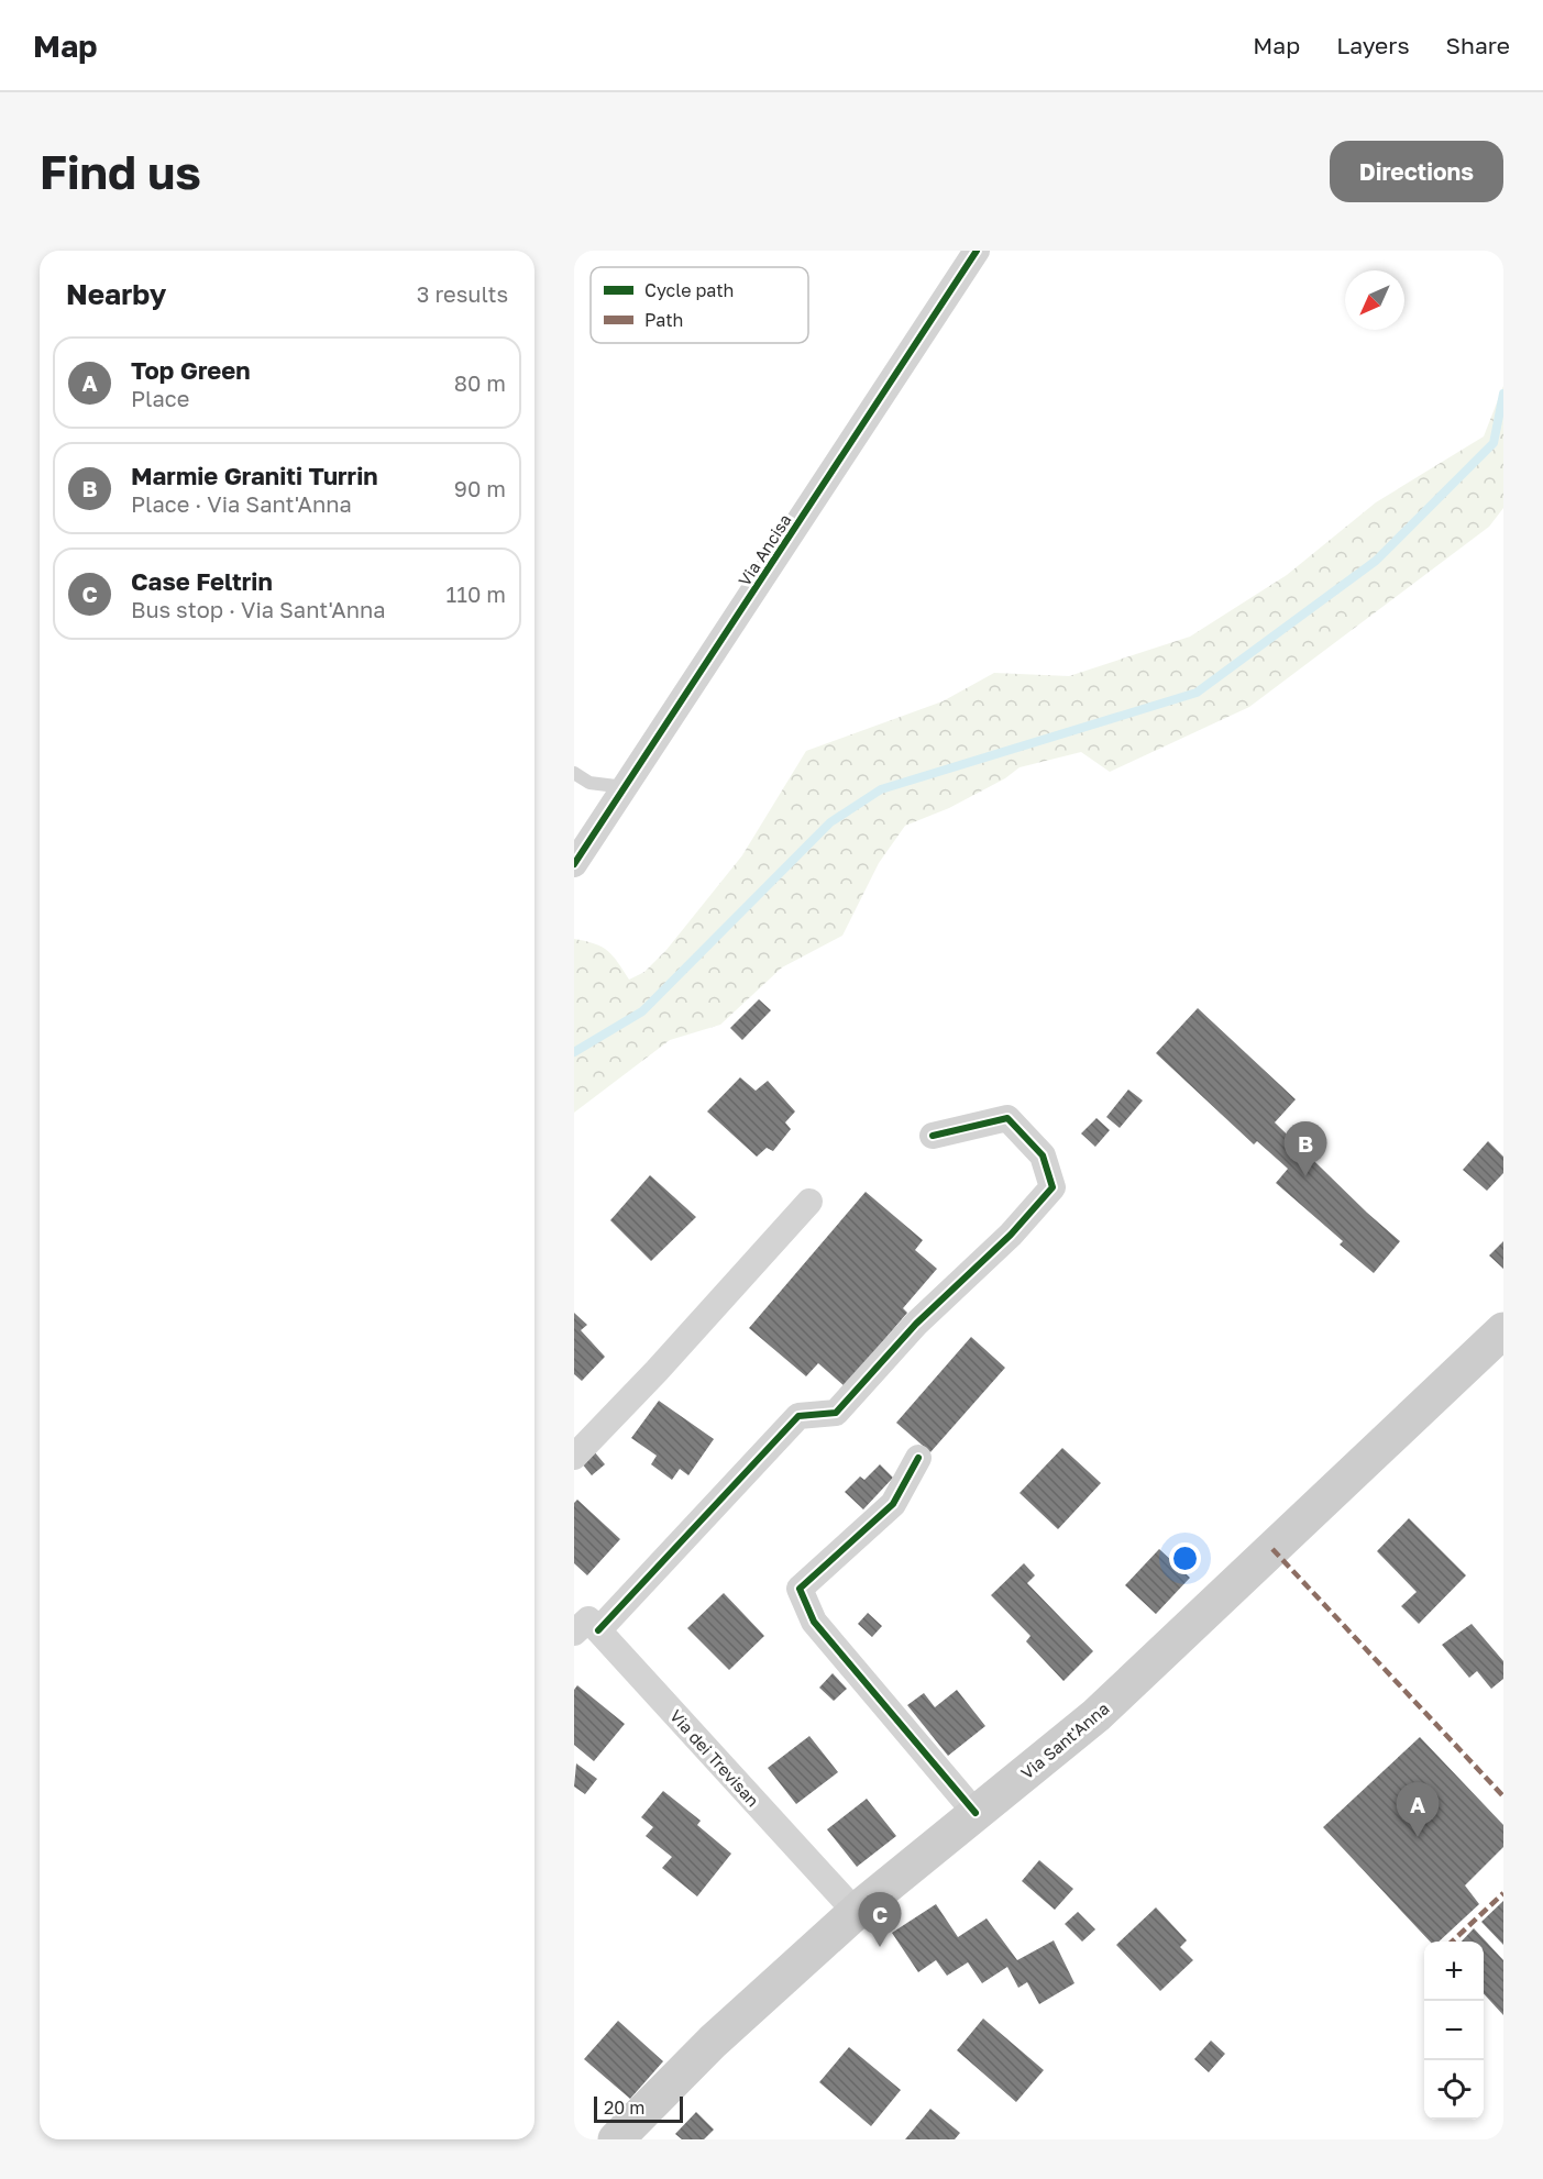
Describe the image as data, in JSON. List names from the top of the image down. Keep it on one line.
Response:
{"streets":{"main road":["Via Sant'Anna"],"street":["Via Ancisa","Via dei Trevisan"]},"crossings":[["Via Sant'Anna","Via dei Trevisan"]],"legend":["Cycle path","Path"],"scale_bar":"20 m","north":"bottom left","page":{"header":"Map","nav":["Map","Layers","Share"],"buttons":"Directions","title":"Find us","heading":["Nearby","3 results"],"list":[{"mark":"A","name":"Top Green","note":"Place","value":"80 m"},{"mark":"B","name":"Marmie Graniti Turrin","note":"Place · Via Sant'Anna","value":"90 m"},{"mark":"C","name":"Case Feltrin","note":"Bus stop · Via Sant'Anna","value":"110 m"}],"pins":["B","A","C"],"map_buttons":["+","−"],"scale":"20 m"}}
